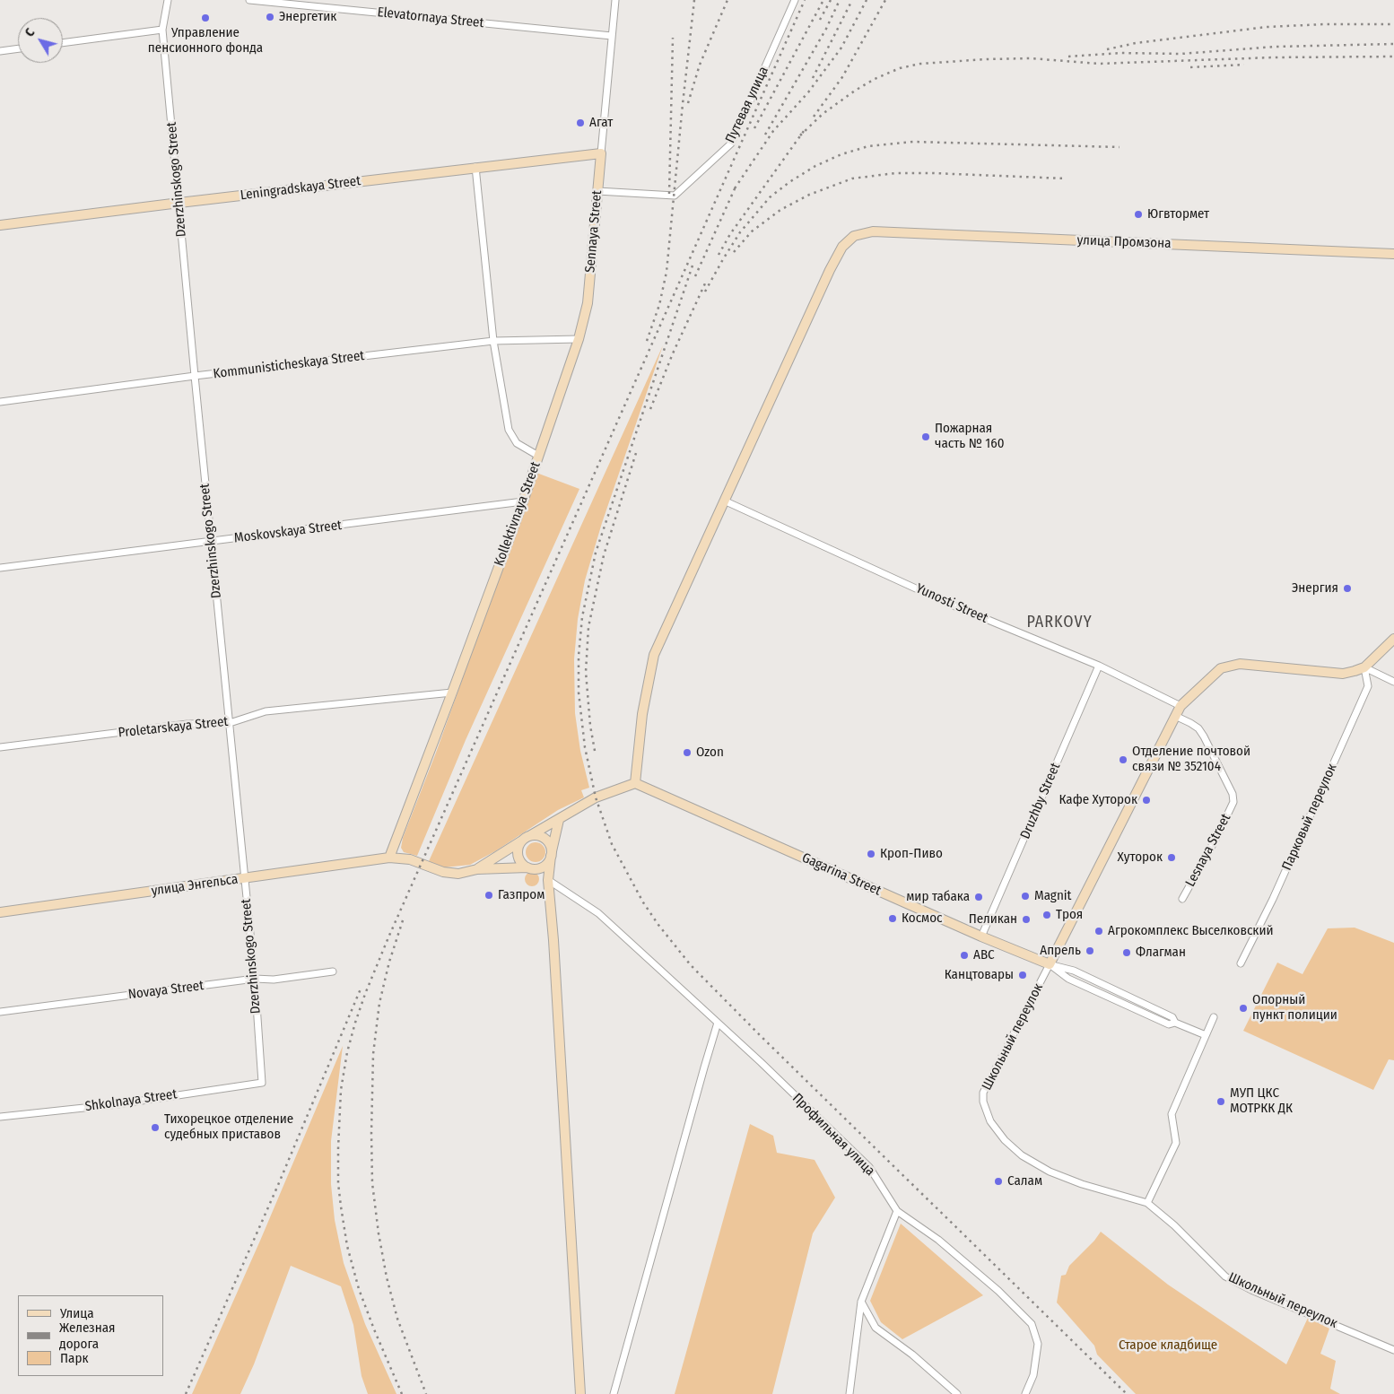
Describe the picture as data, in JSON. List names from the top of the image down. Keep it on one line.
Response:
{"streets":{"main road":["Leningradskaya Street","Sennaya Street","улица Промзона","Kollektivnaya Street","Gagarina Street","улица Энгельса"],"street":["Elevatornaya Street","Путевая улица","Dzerzhinskogo Street","Kommunisticheskaya Street","Moskovskaya Street","Yunosti Street","Proletarskaya Street","Druzhby Street","Парковый переулок","Lesnaya Street","Novaya Street","Школьный переулок","Shkolnaya Street","Профильная улица"]},"crossings":[["Elevatornaya Street","Sennaya Street"],["Путевая улица","Sennaya Street"],["Dzerzhinskogo Street","Leningradskaya Street"],["Dzerzhinskogo Street","Kommunisticheskaya Street"],["Dzerzhinskogo Street","Moskovskaya Street"],["Dzerzhinskogo Street","Proletarskaya Street"],["Dzerzhinskogo Street","улица Энгельса"],["Dzerzhinskogo Street","Novaya Street"],["Dzerzhinskogo Street","Shkolnaya Street"],["Leningradskaya Street","Sennaya Street"],["Leningradskaya Street","Kollektivnaya Street"],["Sennaya Street","Kommunisticheskaya Street"],["Sennaya Street","Kollektivnaya Street"],["улица Промзона","Yunosti Street"],["Kommunisticheskaya Street","Kollektivnaya Street"],["Kollektivnaya Street","Moskovskaya Street"],["Kollektivnaya Street","Proletarskaya Street"],["Kollektivnaya Street","улица Энгельса"],["Yunosti Street","Druzhby Street"],["Druzhby Street","Gagarina Street"],["Gagarina Street","Школьный переулок"]],"districts":["PARKOVY"],"parks":["Старое кладбище"],"places":["Энергетик","Управление пенсионного фонда","Агат","Югвтормет","Пожарная часть № 160","Энергия","Ozon","Отделение почтовой связи № 352104","Кафе Хуторок","Кроп-Пиво","Хуторок","Газпром","Magnit","мир табака","Троя","Космос","Пеликан","Агрокомплекс Выселковский","Апрель","Флагман","ABC","Канцтовары","Опорный пункт полиции","МУП ЦКС МОТРКК ДК","Тихорецкое отделение судебных приставов","Салам"],"legend":["Улица","Железная дорога","Парк"],"north":"top left"}
